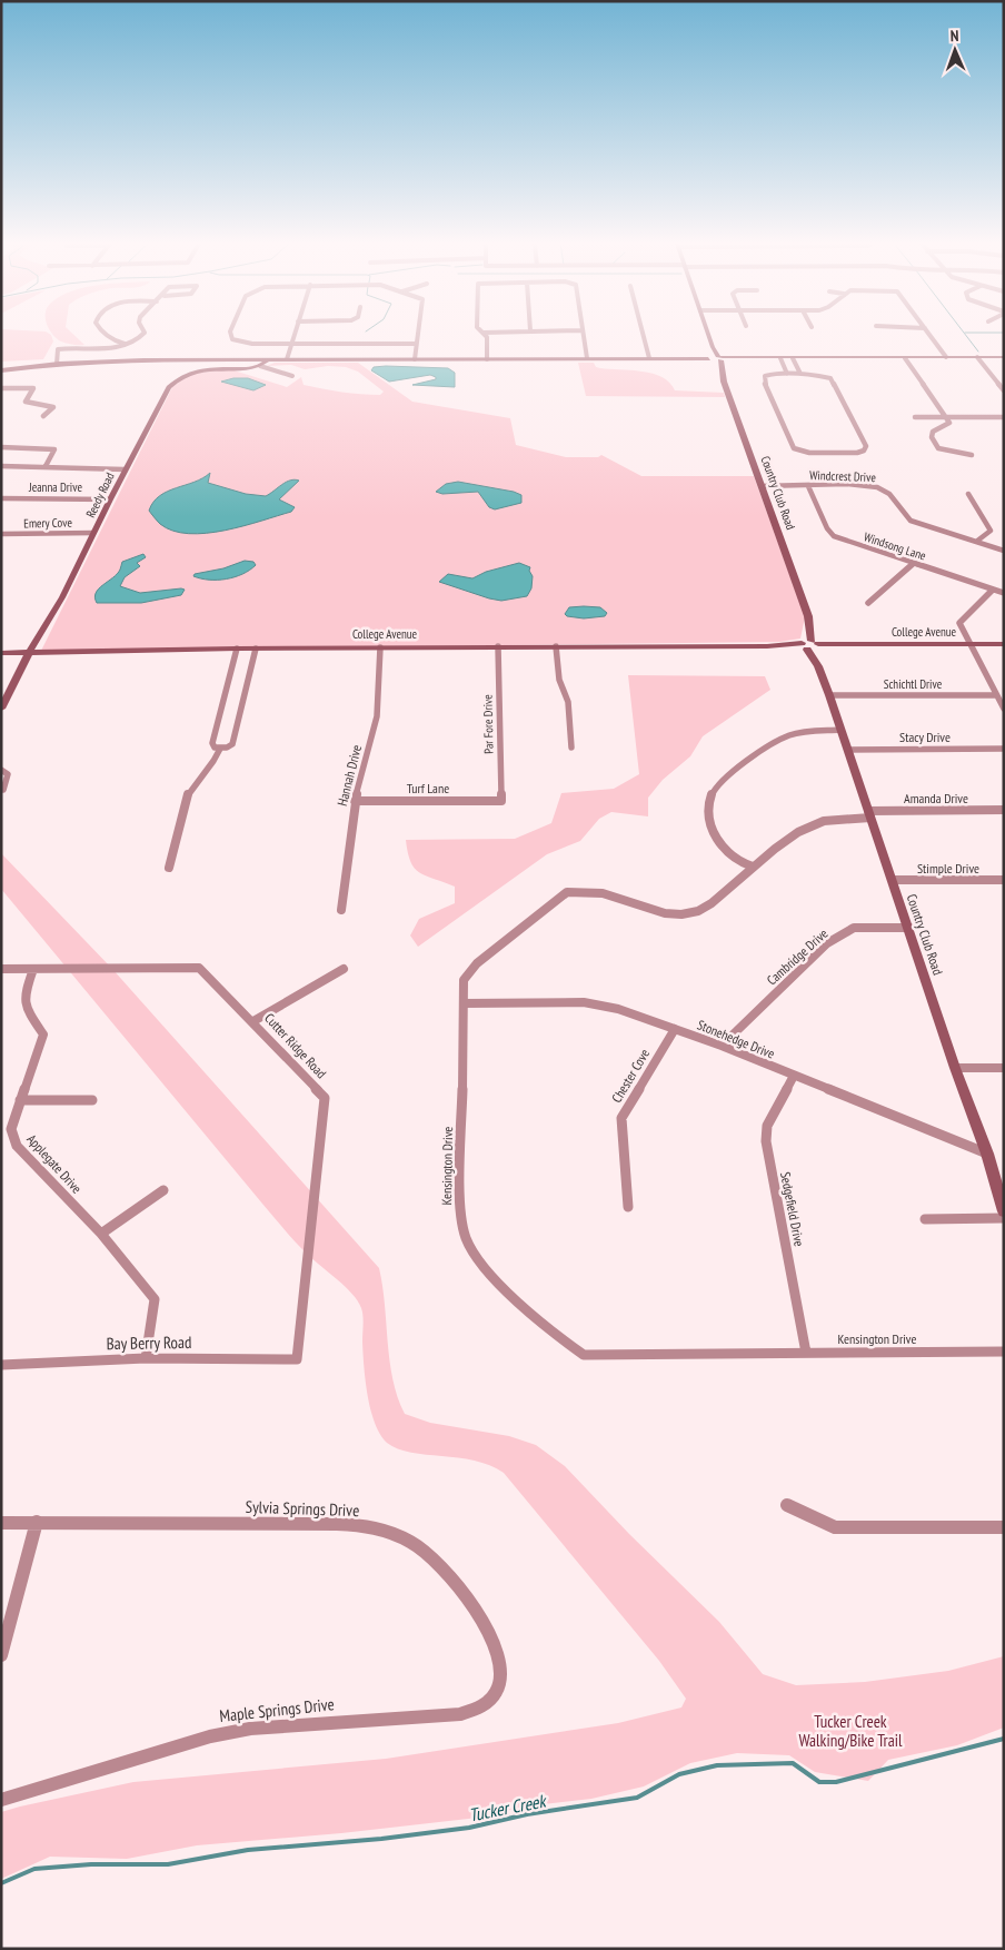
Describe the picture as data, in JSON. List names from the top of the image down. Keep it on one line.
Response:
{"streets":{"street":["Windcrest Drive","Jeanna Drive","Country Club Road","Reedy Road","Emery Cove","Windsong Lane","College Avenue","Schichtl Drive","Par Fore Drive","Stacy Drive","Hannah Drive","Turf Lane","Amanda Drive","Stimple Drive","Cambridge Drive","Stonehedge Drive","Cutter Ridge Road","Chester Cove","Applegate Drive","Kensington Drive","Sedgefield Drive","Bay Berry Road","Sylvia Springs Drive","Maple Springs Drive"]},"crossings":[["Windcrest Drive","Country Club Road"],["Windcrest Drive","Windsong Lane"],["Jeanna Drive","Reedy Road"],["Country Club Road","College Avenue"],["Country Club Road","Schichtl Drive"],["Country Club Road","Stacy Drive"],["Country Club Road","Amanda Drive"],["Country Club Road","Stimple Drive"],["Country Club Road","Cambridge Drive"],["Country Club Road","Stonehedge Drive"],["Country Club Road","Kensington Drive"],["Reedy Road","Emery Cove"],["Reedy Road","College Avenue"],["College Avenue","Par Fore Drive"],["College Avenue","Hannah Drive"],["Par Fore Drive","Turf Lane"],["Hannah Drive","Turf Lane"],["Amanda Drive","Kensington Drive"],["Cambridge Drive","Stonehedge Drive"],["Stonehedge Drive","Chester Cove"],["Stonehedge Drive","Kensington Drive"],["Stonehedge Drive","Sedgefield Drive"],["Cutter Ridge Road","Applegate Drive"],["Cutter Ridge Road","Bay Berry Road"],["Applegate Drive","Bay Berry Road"],["Kensington Drive","Sedgefield Drive"],["Sylvia Springs Drive","Maple Springs Drive"]],"water":["Tucker Creek"],"parks":["Tucker Creek Walking/Bike Trail"],"north":"top"}
